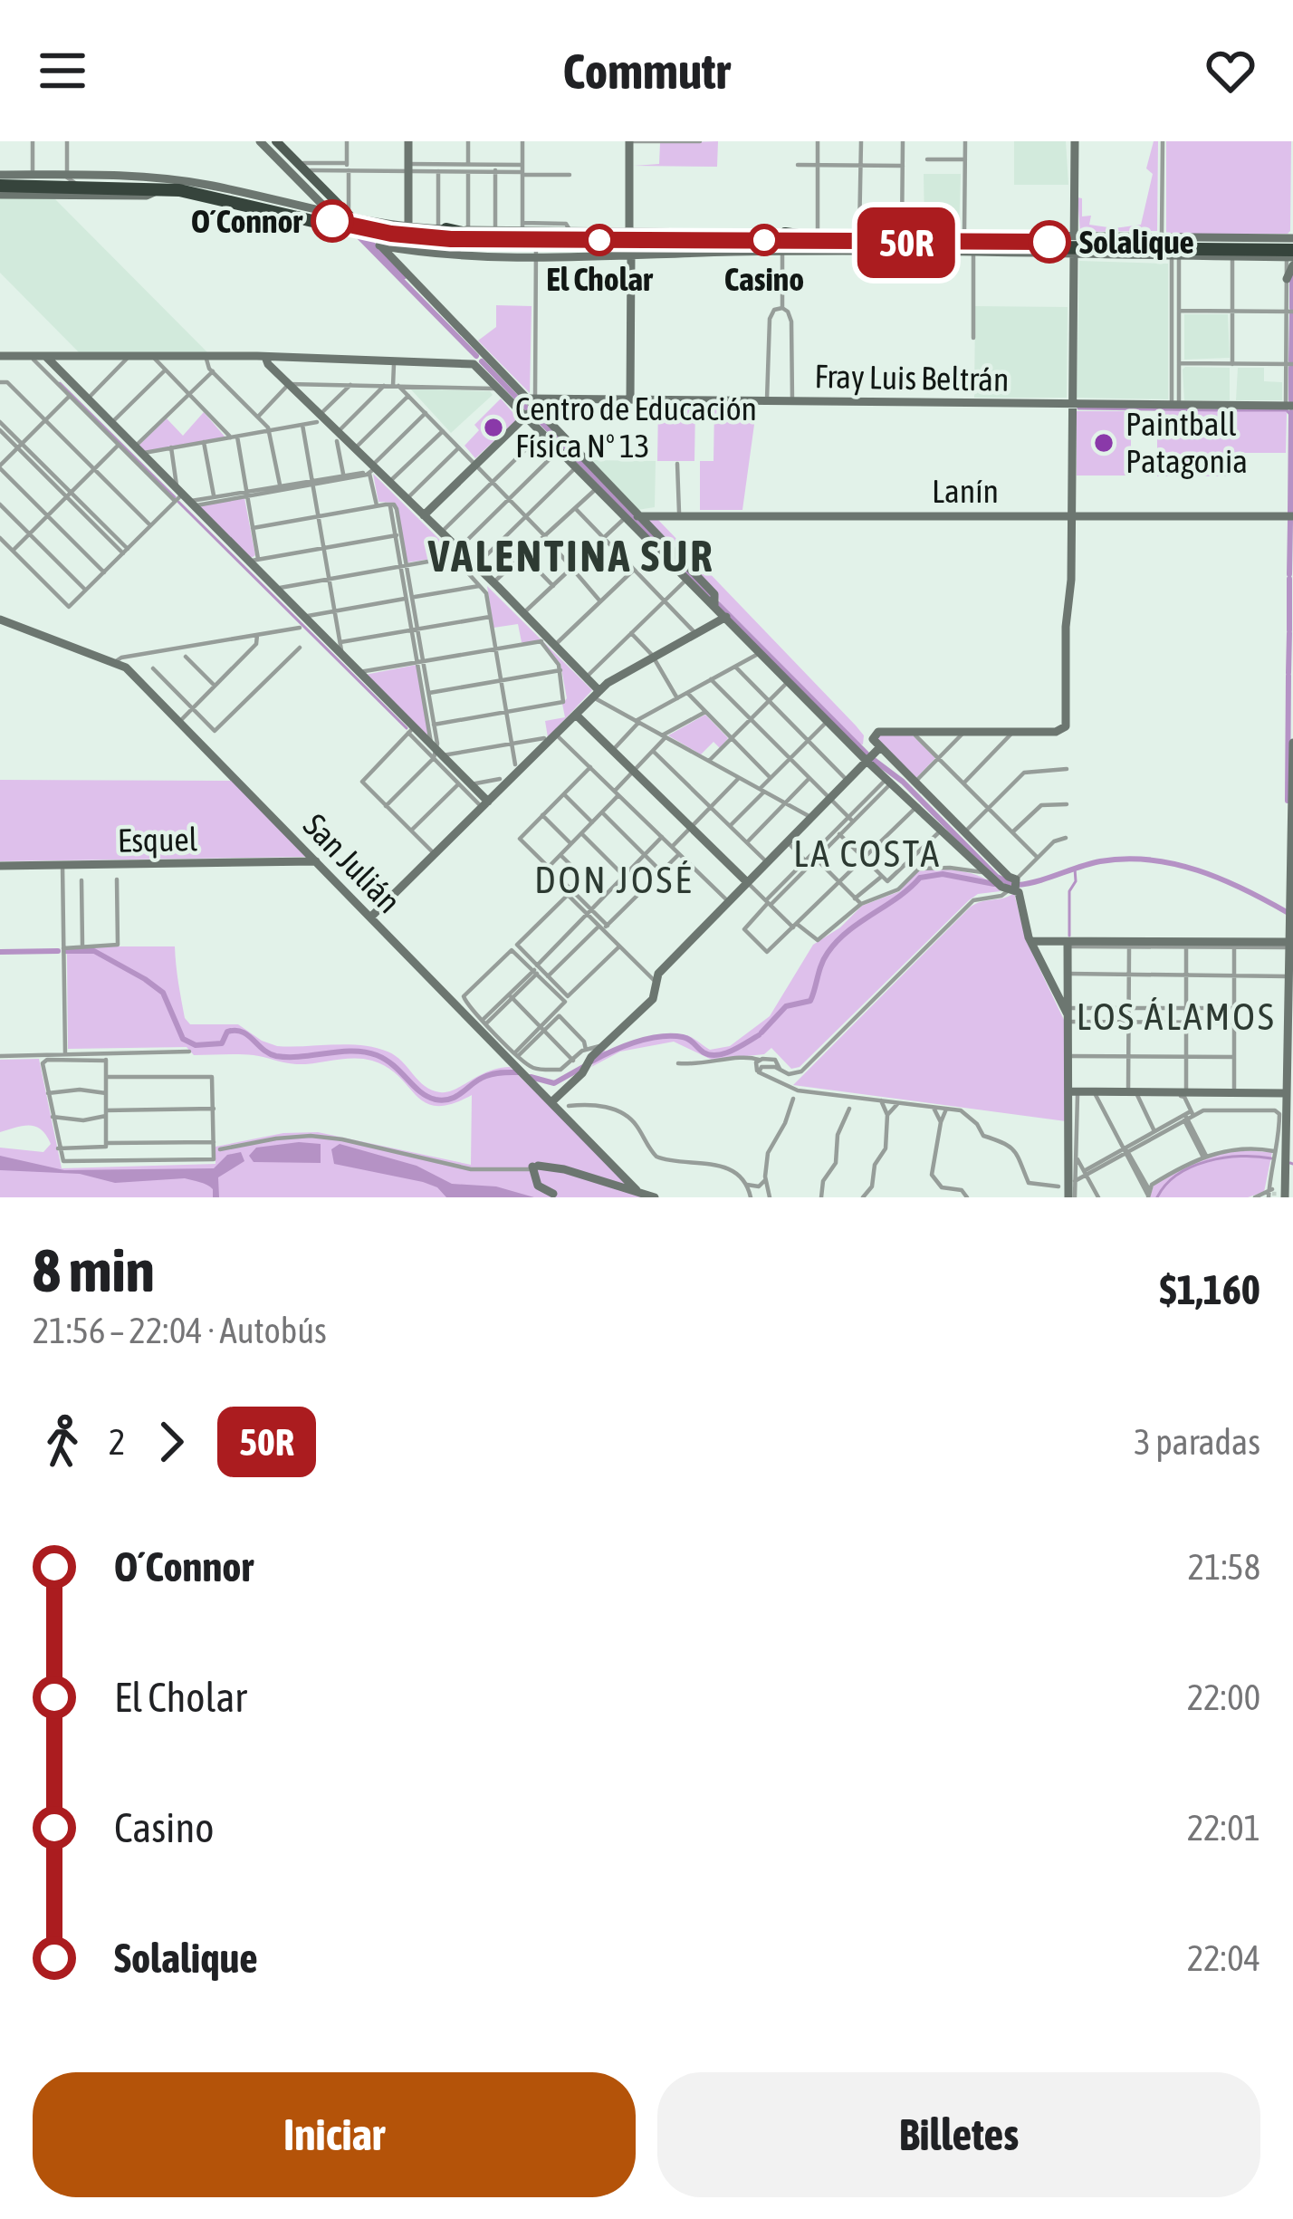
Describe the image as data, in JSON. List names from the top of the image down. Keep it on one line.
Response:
{"streets":{"street":["Fray Luis Beltrán","Lanín","Esquel","San Julián"]},"crossings":[["Esquel","San Julián"]],"districts":["VALENTINA SUR","LA COSTA","DON JOSÉ","LOS ÁLAMOS"],"places":["O´Connor","El Cholar","Casino","Solalique","Centro de Educación Física N° 13","Paintball Patagonia"],"lines":["bus line 50R"],"page":{"header":"Commutr","on_map":"50R","heading":["8 min","21:56 – 22:04 · Autobús","$1,160"],"legs":["2","50R","3 paradas"],"list":[{"name":"O´Connor","value":"21:58"},{"name":"El Cholar","value":"22:00"},{"name":"Casino","value":"22:01"},{"name":"Solalique","value":"22:04"}],"buttons":["Iniciar","Billetes"]}}
